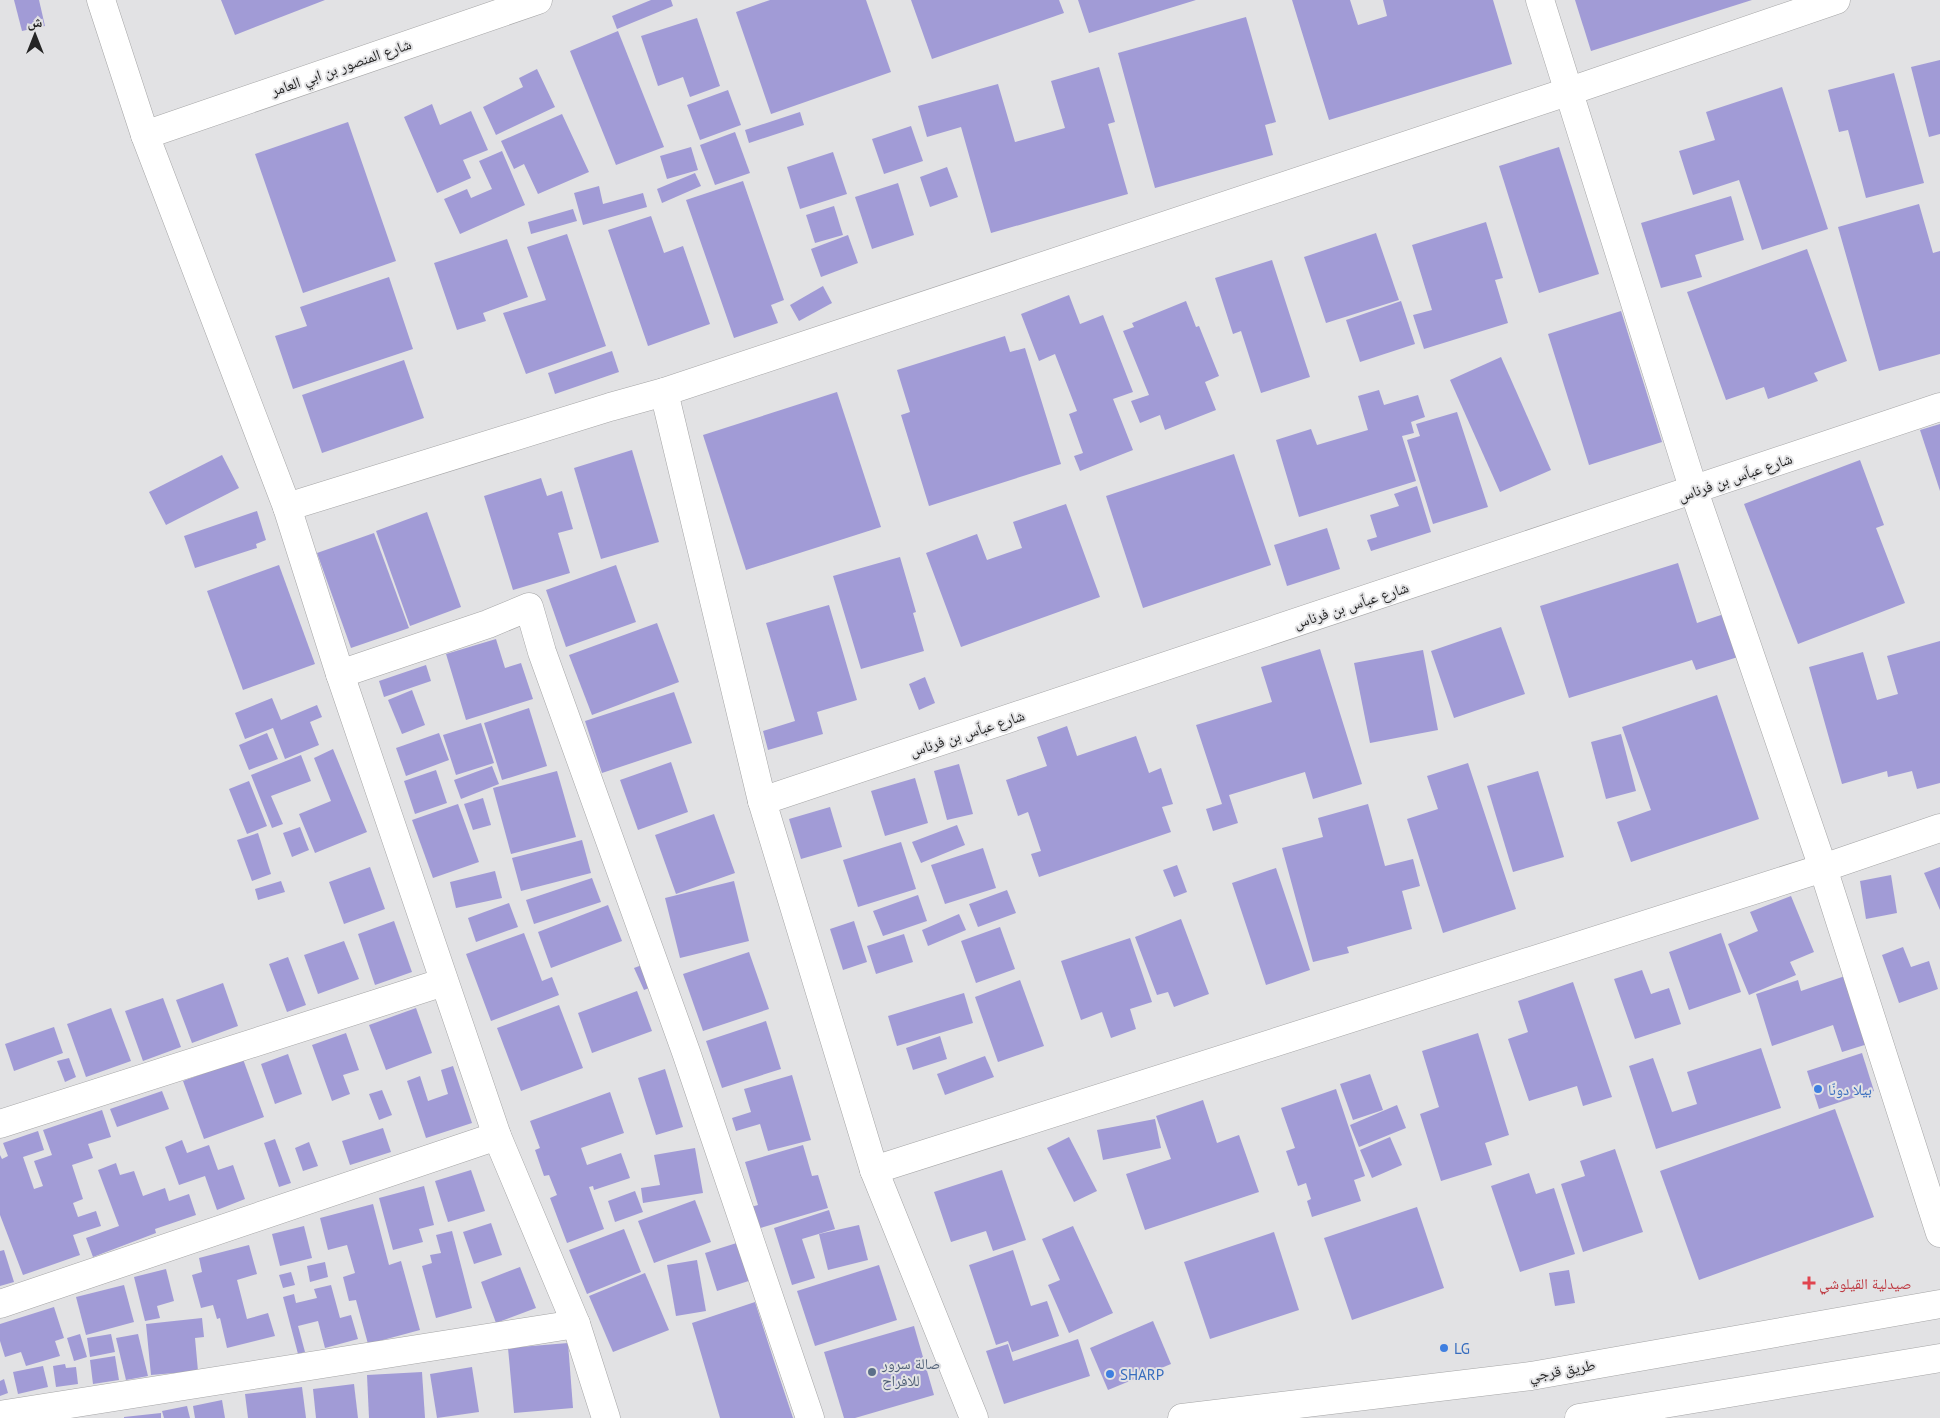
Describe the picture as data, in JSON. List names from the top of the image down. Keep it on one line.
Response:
{"streets":{"main road":["شارع المنصور بن ابي العامر","شارع عباّس بن فرناس","طريق قرجي"]},"places":{"other":["بيلا دونّا","LG","صالة سرور للافراح","SHARP"],"health":["صيدلية القيلوشي"]},"north":"top"}
